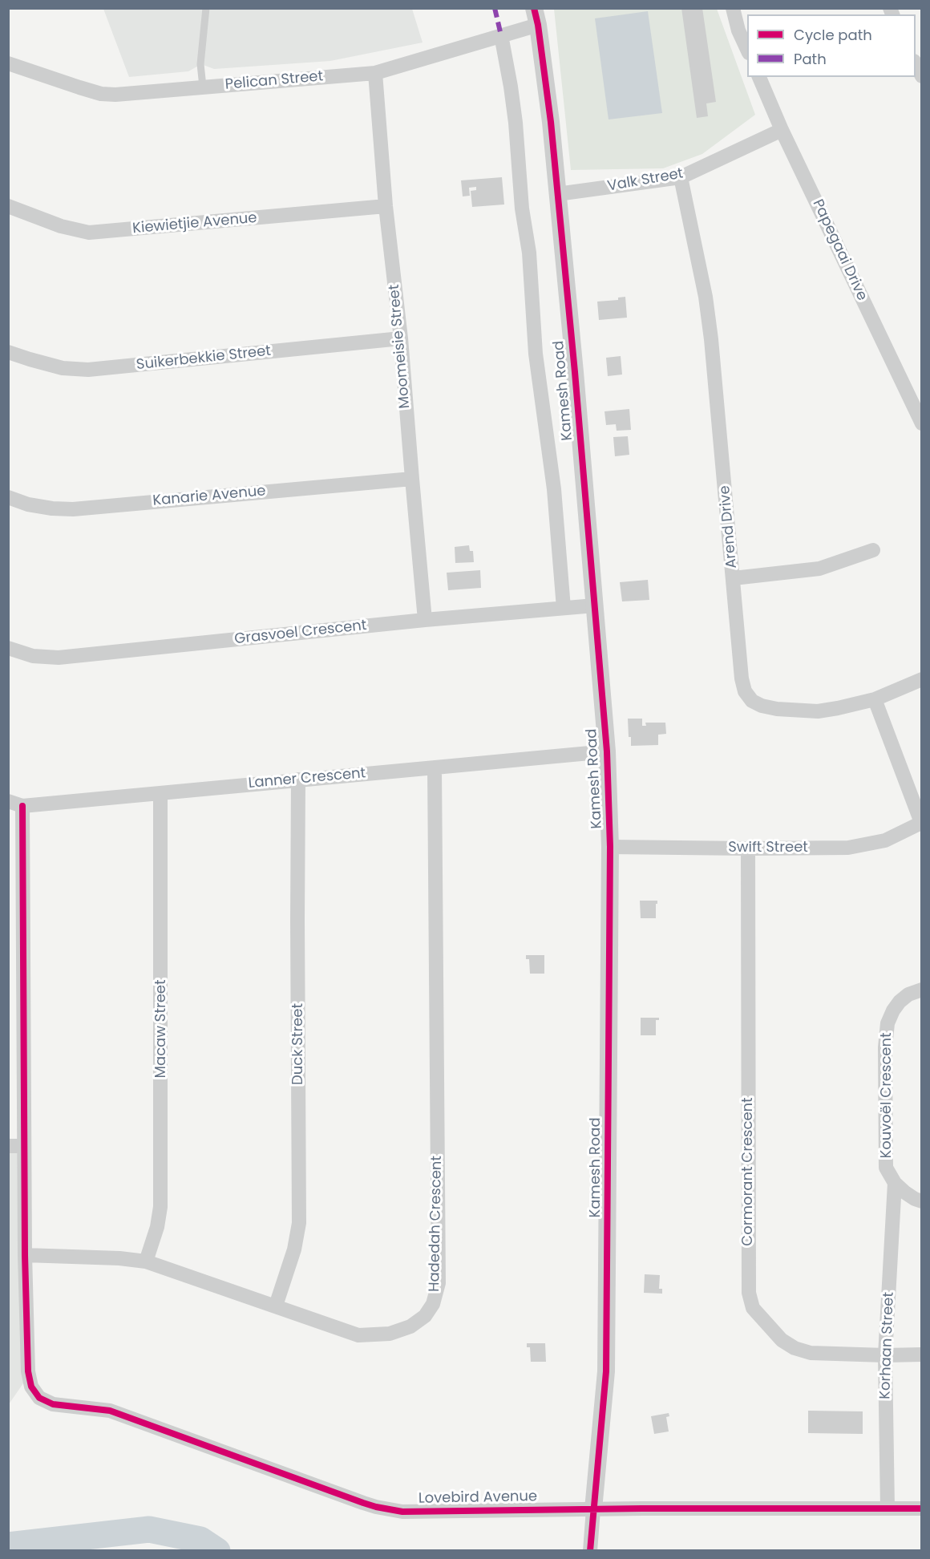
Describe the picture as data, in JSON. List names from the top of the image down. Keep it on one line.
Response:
{"streets":{"street":["Pelican Street","Valk Street","Kiewietjie Avenue","Papegaai Drive","Moomeisie Street","Suikerbekkie Street","Kamesh Road","Kanarie Avenue","Arend Drive","Grasvoel Crescent","Lanner Crescent","Swift Street","Macaw Street","Duck Street","Kouvoël Crescent","Cormorant Crescent","Hadedah Crescent","Korhaan Street","Lovebird Avenue"]},"crossings":[["Pelican Street","Moomeisie Street"],["Pelican Street","Kamesh Road"],["Valk Street","Papegaai Drive"],["Valk Street","Kamesh Road"],["Valk Street","Arend Drive"],["Kiewietjie Avenue","Moomeisie Street"],["Moomeisie Street","Suikerbekkie Street"],["Moomeisie Street","Kanarie Avenue"],["Moomeisie Street","Grasvoel Crescent"],["Kamesh Road","Grasvoel Crescent"],["Kamesh Road","Lanner Crescent"],["Kamesh Road","Swift Street"],["Kamesh Road","Lovebird Avenue"],["Lanner Crescent","Macaw Street"],["Lanner Crescent","Duck Street"],["Lanner Crescent","Hadedah Crescent"],["Swift Street","Cormorant Crescent"],["Macaw Street","Hadedah Crescent"],["Duck Street","Hadedah Crescent"],["Kouvoël Crescent","Korhaan Street"],["Cormorant Crescent","Korhaan Street"],["Hadedah Crescent","Lovebird Avenue"],["Korhaan Street","Lovebird Avenue"]],"legend":["Cycle path","Path"]}
